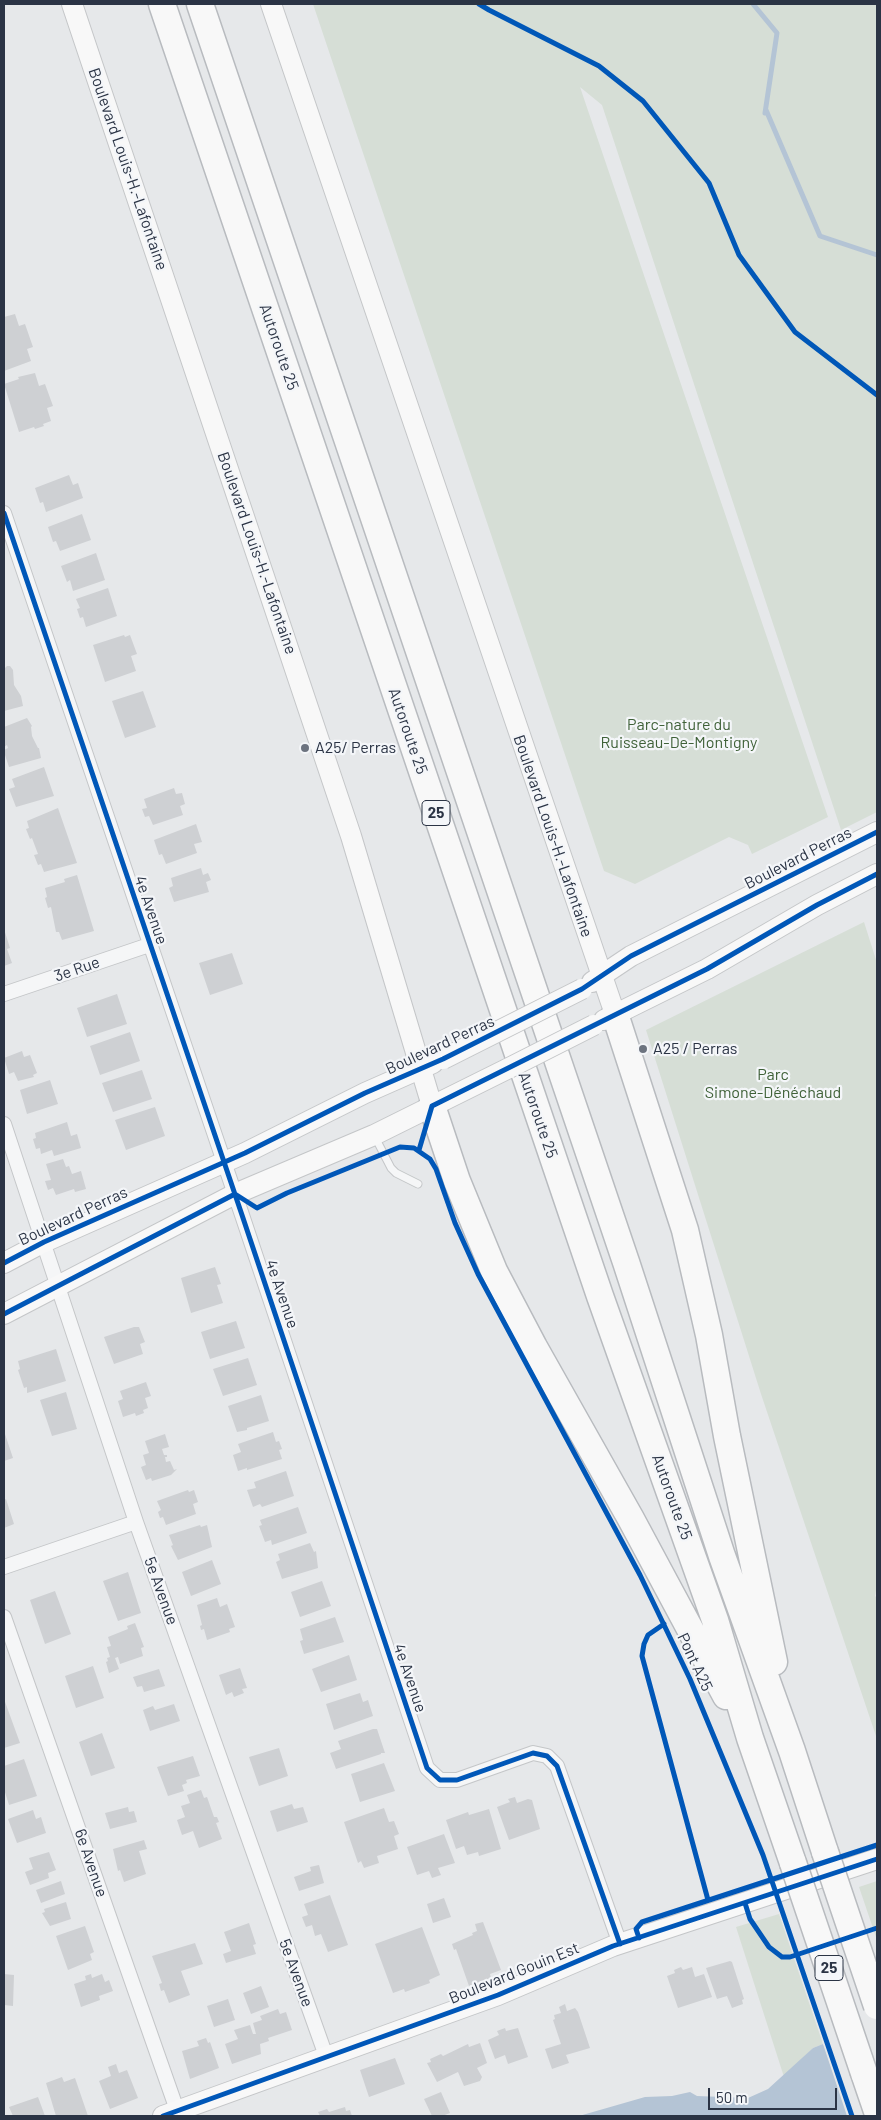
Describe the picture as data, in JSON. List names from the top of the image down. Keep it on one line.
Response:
{"streets":{"highway":["Autoroute 25","25"],"main road":["Boulevard Louis-H.-Lafontaine","Boulevard Perras","Boulevard Gouin Est"],"street":["4e Avenue","3e Rue","5e Avenue","6e Avenue"],"cycle path":["Pont A25"]},"crossings":[["Boulevard Louis-H.-Lafontaine","Boulevard Perras"],["Boulevard Perras","4e Avenue"],["Boulevard Perras","5e Avenue"],["4e Avenue","3e Rue"],["4e Avenue","Boulevard Gouin Est"],["5e Avenue","Boulevard Gouin Est"],["6e Avenue","Boulevard Gouin Est"]],"parks":["Parc-nature du Ruisseau-De-Montigny","Parc Simone-Dénéchaud"],"places":["A25/ Perras","A25 / Perras"],"scale_bar":"50 m"}
